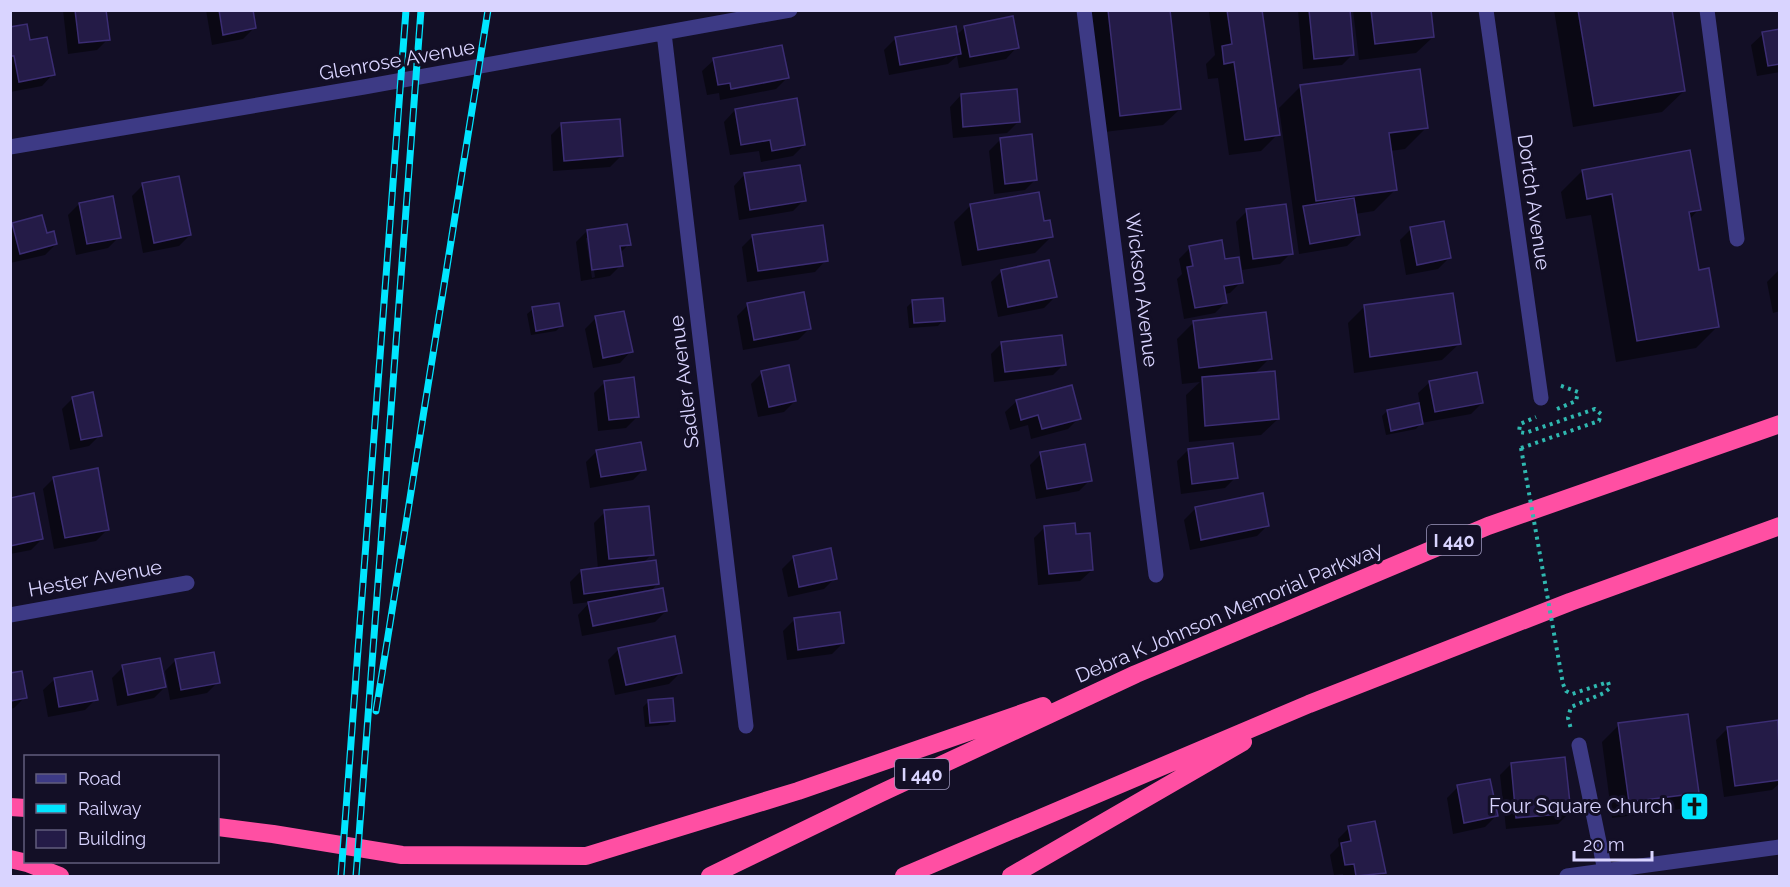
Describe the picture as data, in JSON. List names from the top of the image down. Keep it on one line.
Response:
{"streets":{"highway":["I 440","Debra K Johnson Memorial Parkway"],"street":["Glenrose Avenue","Dortch Avenue","Wickson Avenue","Sadler Avenue","Hester Avenue"]},"crossings":[["Glenrose Avenue","Sadler Avenue"]],"places":{"church":["Four Square Church"]},"legend":["Road","Railway","Building"],"scale_bar":"20 m"}
